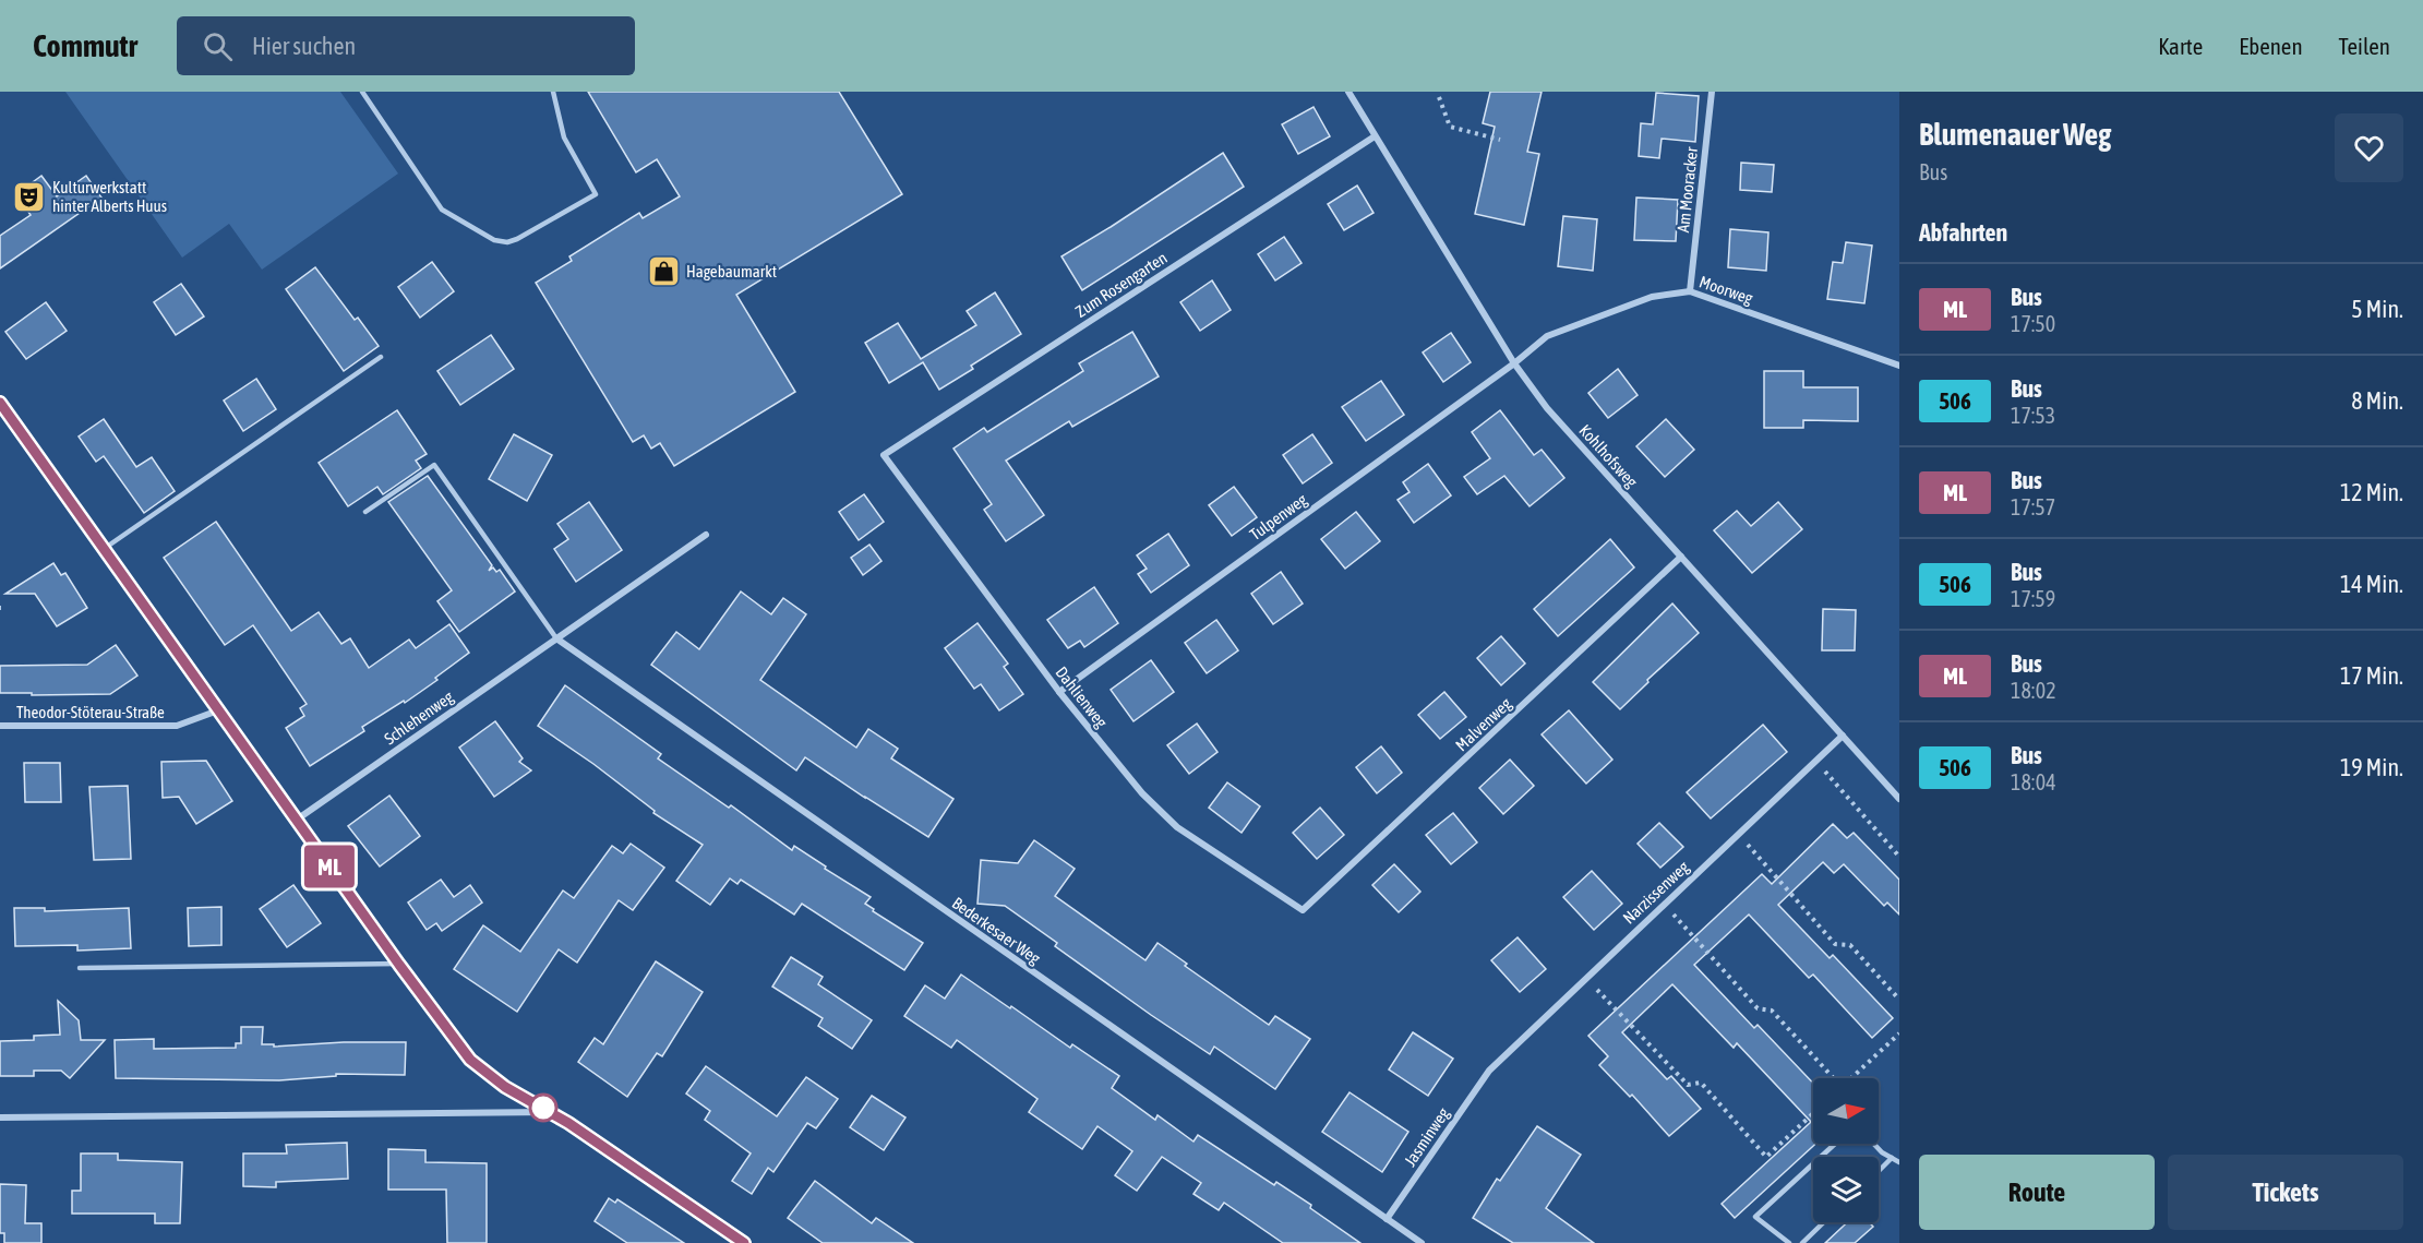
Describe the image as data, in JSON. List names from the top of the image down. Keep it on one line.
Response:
{"streets":{"street":["Am Mooracker","Zum Rosengarten","Moorweg","Kohlhofsweg","Tulpenweg","Dahlienweg","Theodor-Stöterau-Straße","Schlehenweg","Malvenweg","Narzissenweg","Bederkesaer Weg","Jasminweg"]},"crossings":[["Am Mooracker","Moorweg"],["Zum Rosengarten","Kohlhofsweg"],["Zum Rosengarten","Dahlienweg"],["Moorweg","Kohlhofsweg"],["Moorweg","Tulpenweg"],["Kohlhofsweg","Tulpenweg"],["Kohlhofsweg","Malvenweg"],["Kohlhofsweg","Narzissenweg"],["Tulpenweg","Dahlienweg"],["Dahlienweg","Malvenweg"],["Schlehenweg","Bederkesaer Weg"],["Narzissenweg","Jasminweg"],["Bederkesaer Weg","Jasminweg"]],"places":{"theatre":["Kulturwerkstatt hinter Alberts Huus"],"shop":["Hagebaumarkt"]},"lines":["bus line ML"],"north":"right","page":{"header":"Commutr","search":"Hier suchen","nav":["Karte","Ebenen","Teilen"],"on_map":"ML","heading":[["Blumenauer Weg","Bus"],"Abfahrten"],"list":[{"mark":"ML","name":"Bus","note":"17:50","value":"5 Min."},{"mark":"506","name":"Bus","note":"17:53","value":"8 Min."},{"mark":"ML","name":"Bus","note":"17:57","value":"12 Min."},{"mark":"506","name":"Bus","note":"17:59","value":"14 Min."},{"mark":"ML","name":"Bus","note":"18:02","value":"17 Min."},{"mark":"506","name":"Bus","note":"18:04","value":"19 Min."}],"buttons":["Route","Tickets"]}}
